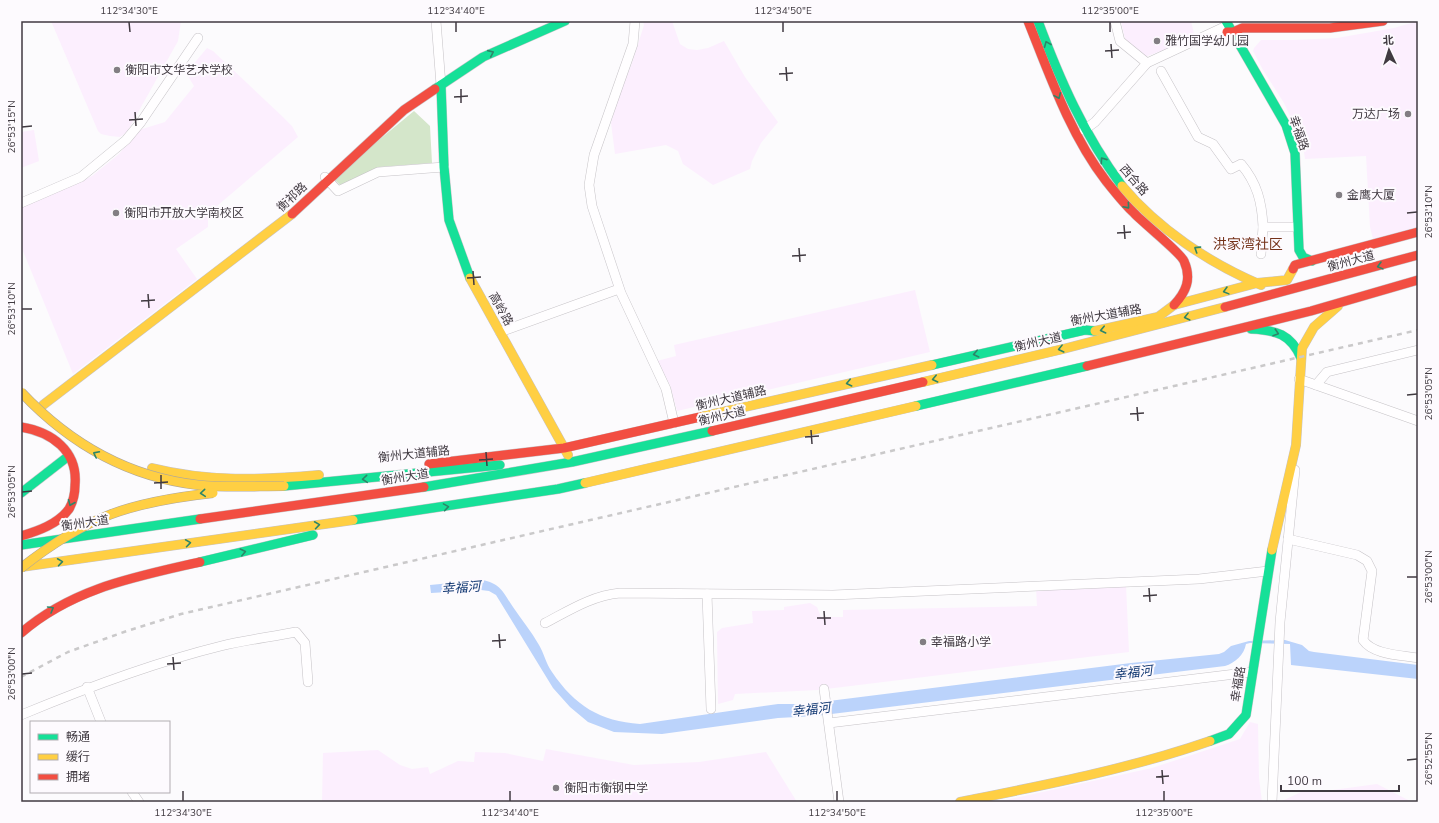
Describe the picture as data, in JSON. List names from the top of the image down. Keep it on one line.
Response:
{"streets":{"main road":["幸福路","西合路","衡祁路","衡州大道","高岭路","衡州大道辅路"]},"crossings":[["西合路","衡州大道"],["西合路","衡州大道辅路"],["衡祁路","高岭路"],["衡祁路","衡州大道辅路"],["衡州大道","高岭路"],["高岭路","衡州大道辅路"]],"districts":["洪家湾社区"],"water":["幸福河"],"places":["雅竹国学幼儿园","衡阳市文华艺术学校","万达广场","金鹰大厦","衡阳市开放大学南校区","幸福路小学","衡阳市衡钢中学"],"legend":["畅通","缓行","拥堵"],"scale_bar":"100 m","north":"top","coordinates":["112°34'30\"E","112°34'40\"E","112°34'50\"E","112°35'00\"E","26°53'15\"N","26°53'10\"N","26°53'05\"N","26°53'00\"N","26°52'55\"N"]}
